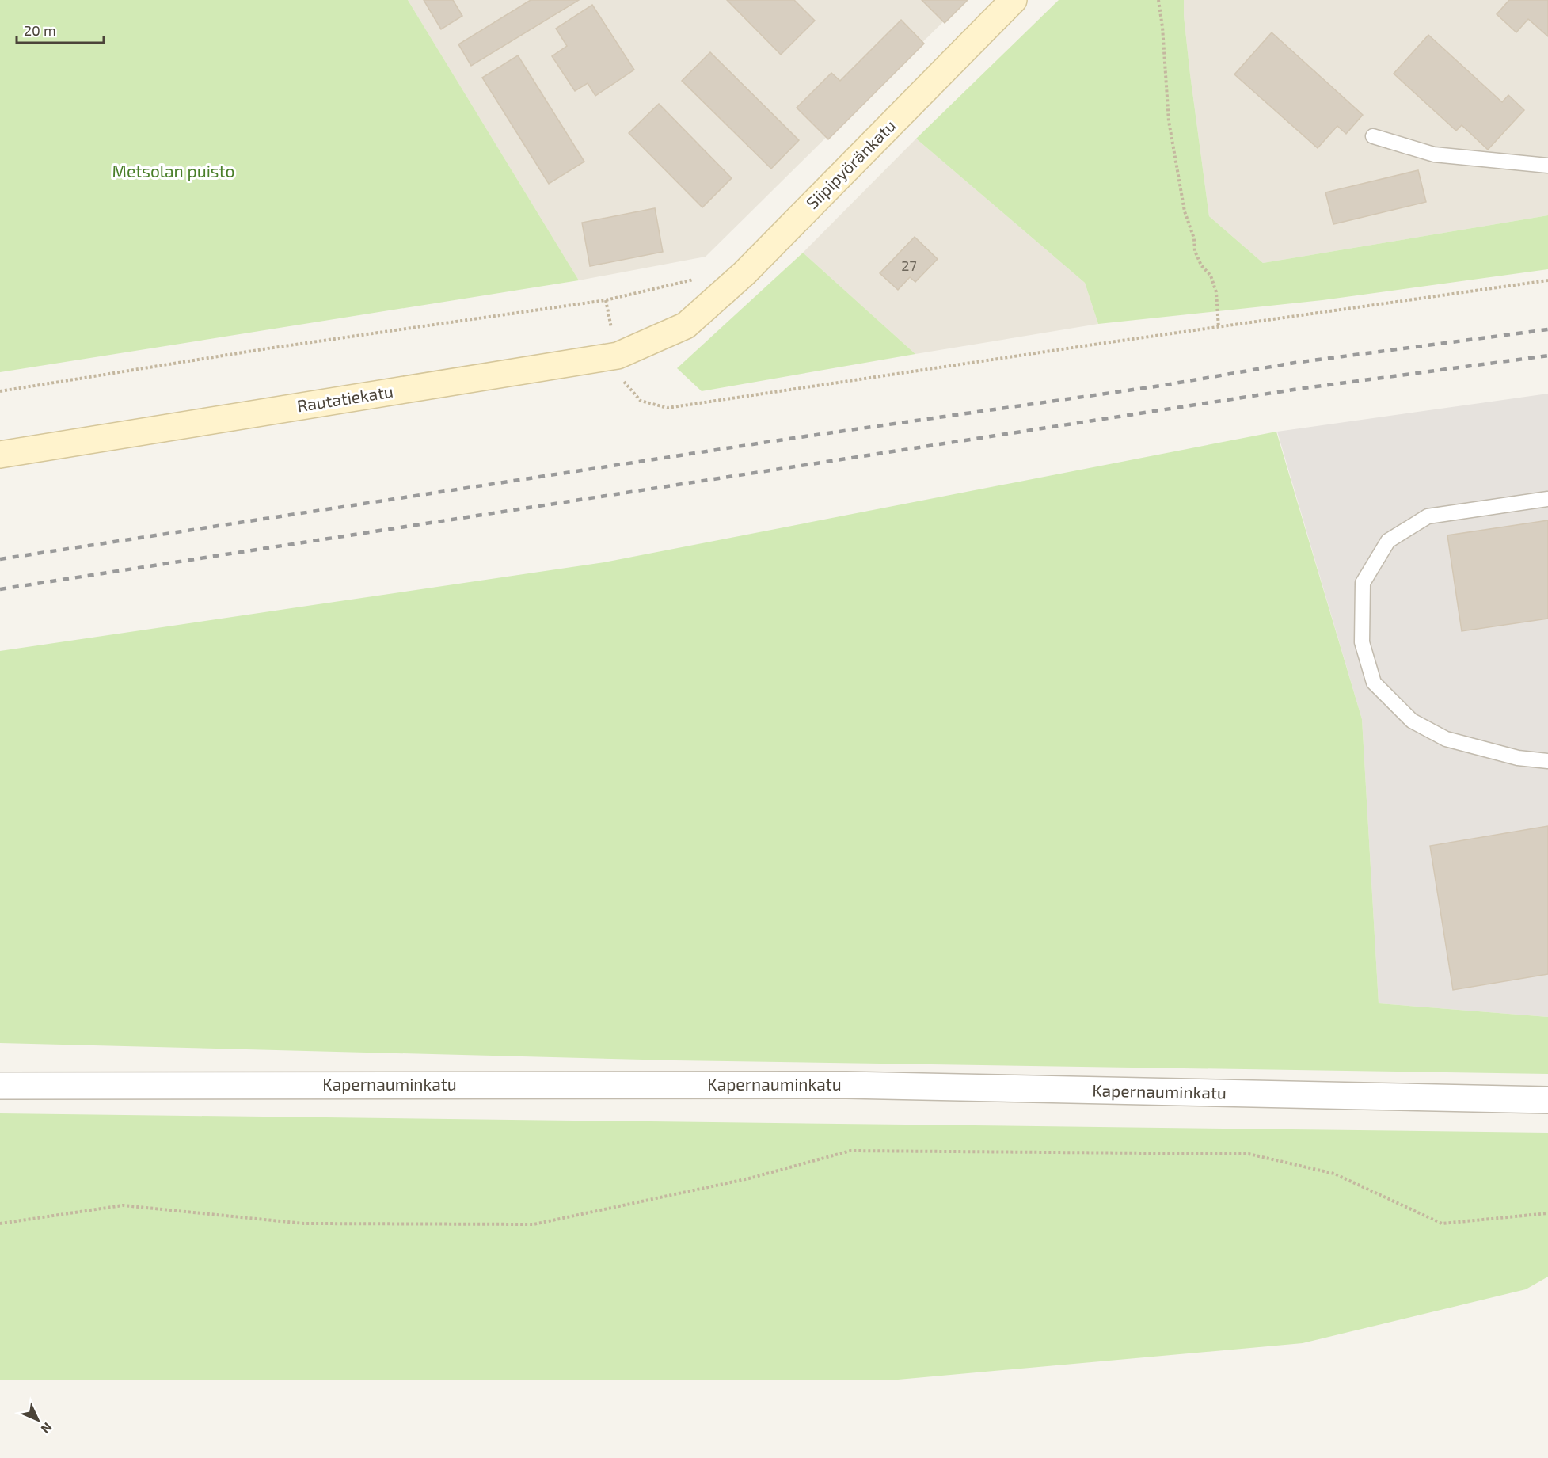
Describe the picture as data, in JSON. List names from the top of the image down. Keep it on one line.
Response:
{"streets":{"street":["Siipipyöränkatu","Rautatiekatu","Kapernauminkatu"]},"crossings":[["Siipipyöränkatu","Rautatiekatu"]],"parks":["Metsolan puisto"],"house_numbers":["27"],"scale_bar":"20 m","north":"bottom right"}
